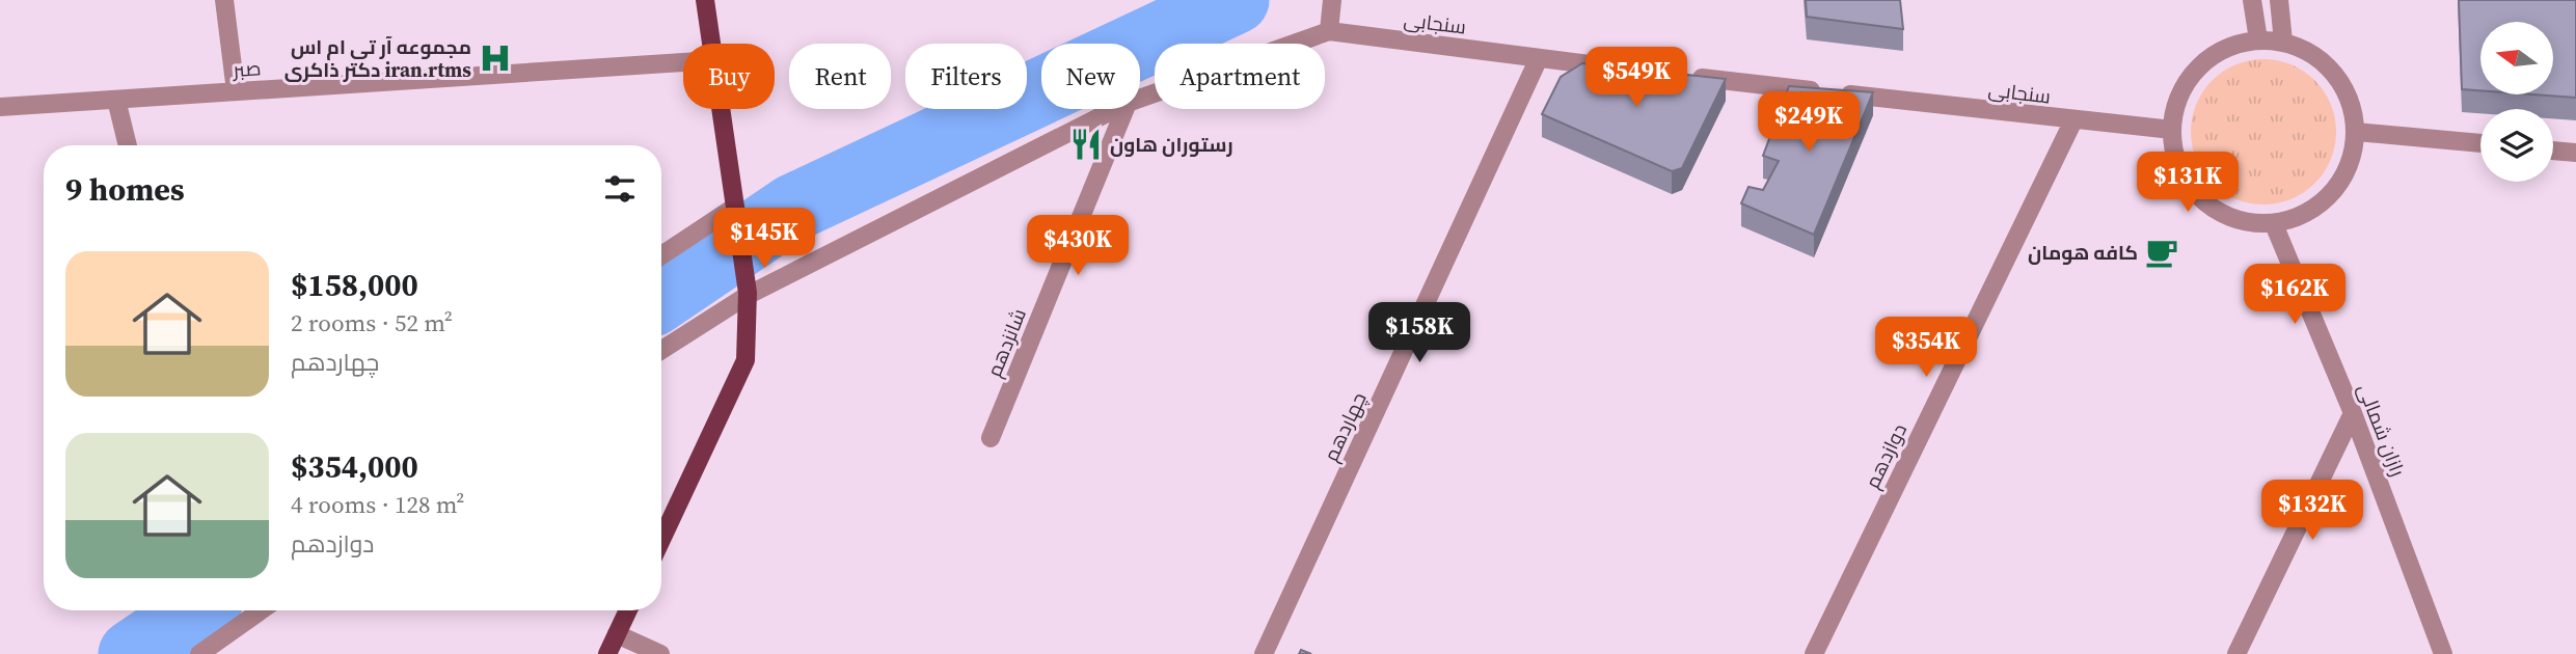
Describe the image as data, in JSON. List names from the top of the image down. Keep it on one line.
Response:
{"streets":{"street":["سنجابی","صبر","شانزدهم","چهاردهم","رازان شمالی","دوازدهم"]},"crossings":[["سنجابی","چهاردهم"],["سنجابی","رازان شمالی"],["سنجابی","دوازدهم"]],"places":{"hospital":["مجموعه آر تی ام اس دکتر ذاکری iran.rtms"],"restaurant":["رستوران هاون"],"cafe":["کافه هومان"]},"north":"left","page":{"chip":["Buy","Rent","Filters","New","Apartment"],"price":["$549K","$249K","$131K","$145K","$430K","$162K","$158K","$354K","$132K"],"heading":"9 homes","list":[{"name":"$158,000","note":"2 rooms · 52 m² · چهاردهم"},{"name":"$354,000","note":"4 rooms · 128 m² · دوازدهم"}]}}
